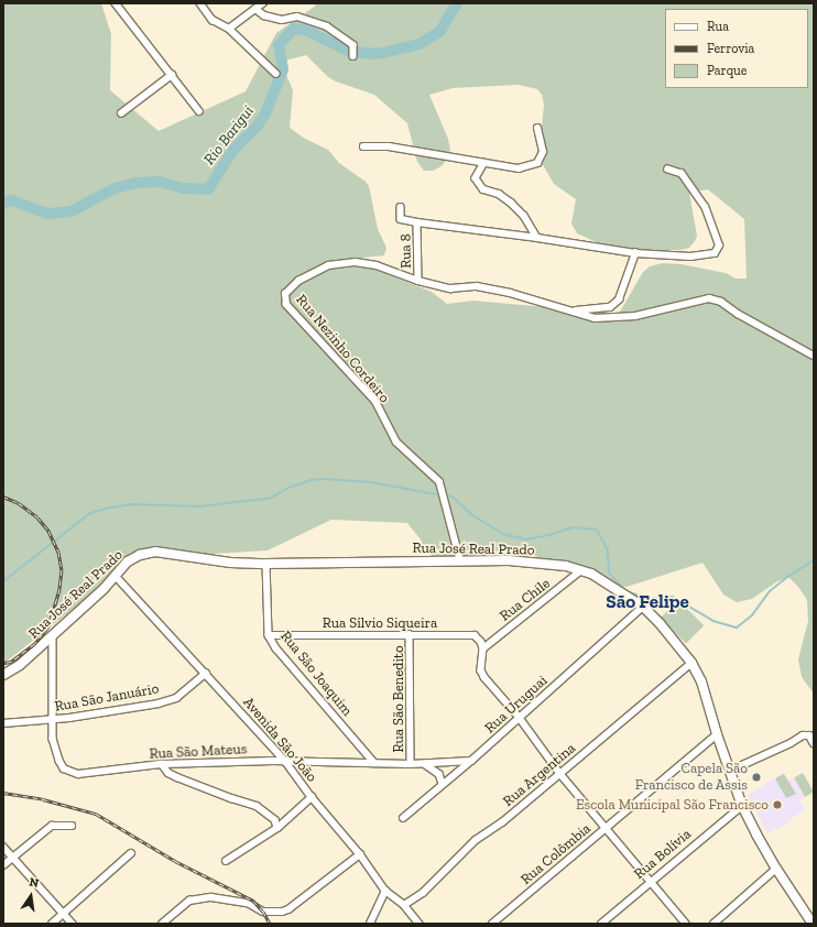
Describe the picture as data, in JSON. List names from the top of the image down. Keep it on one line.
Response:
{"streets":{"street":["Rua 8","Rua Nezinho Cordeiro","Rua José Real Prado","Rua Chile","Rua Sílvio Siqueira","Rua São Joaquim","Rua São Januário","Rua São Benedito","Rua Uruguai","Avenida São João","Rua São Mateus","Rua Argentina","Rua Colômbia","Rua Bolívia"]},"crossings":[["Rua 8","Rua Nezinho Cordeiro"],["Rua Nezinho Cordeiro","Rua José Real Prado"],["Rua José Real Prado","Rua Chile"],["Rua José Real Prado","Rua São Joaquim"],["Rua José Real Prado","Rua Uruguai"],["Rua José Real Prado","Avenida São João"],["Rua José Real Prado","Rua São Mateus"],["Rua José Real Prado","Rua Argentina"],["Rua José Real Prado","Rua Colômbia"],["Rua José Real Prado","Rua Bolívia"],["Rua Chile","Rua Sílvio Siqueira"],["Rua Sílvio Siqueira","Rua São Joaquim"],["Rua Sílvio Siqueira","Rua São Benedito"],["Rua São Joaquim","Rua São Mateus"],["Rua São Januário","Avenida São João"],["Rua São Januário","Rua São Mateus"],["Rua São Benedito","Rua São Mateus"],["Rua Uruguai","Rua São Mateus"],["Avenida São João","Rua São Mateus"],["Avenida São João","Rua Argentina"]],"districts":["São Felipe"],"water":["Rio Barigui"],"places":["Capela São Francisco de Assis","Escola Municipal São Francisco"],"legend":["Rua","Ferrovia","Parque"],"north":"top"}
